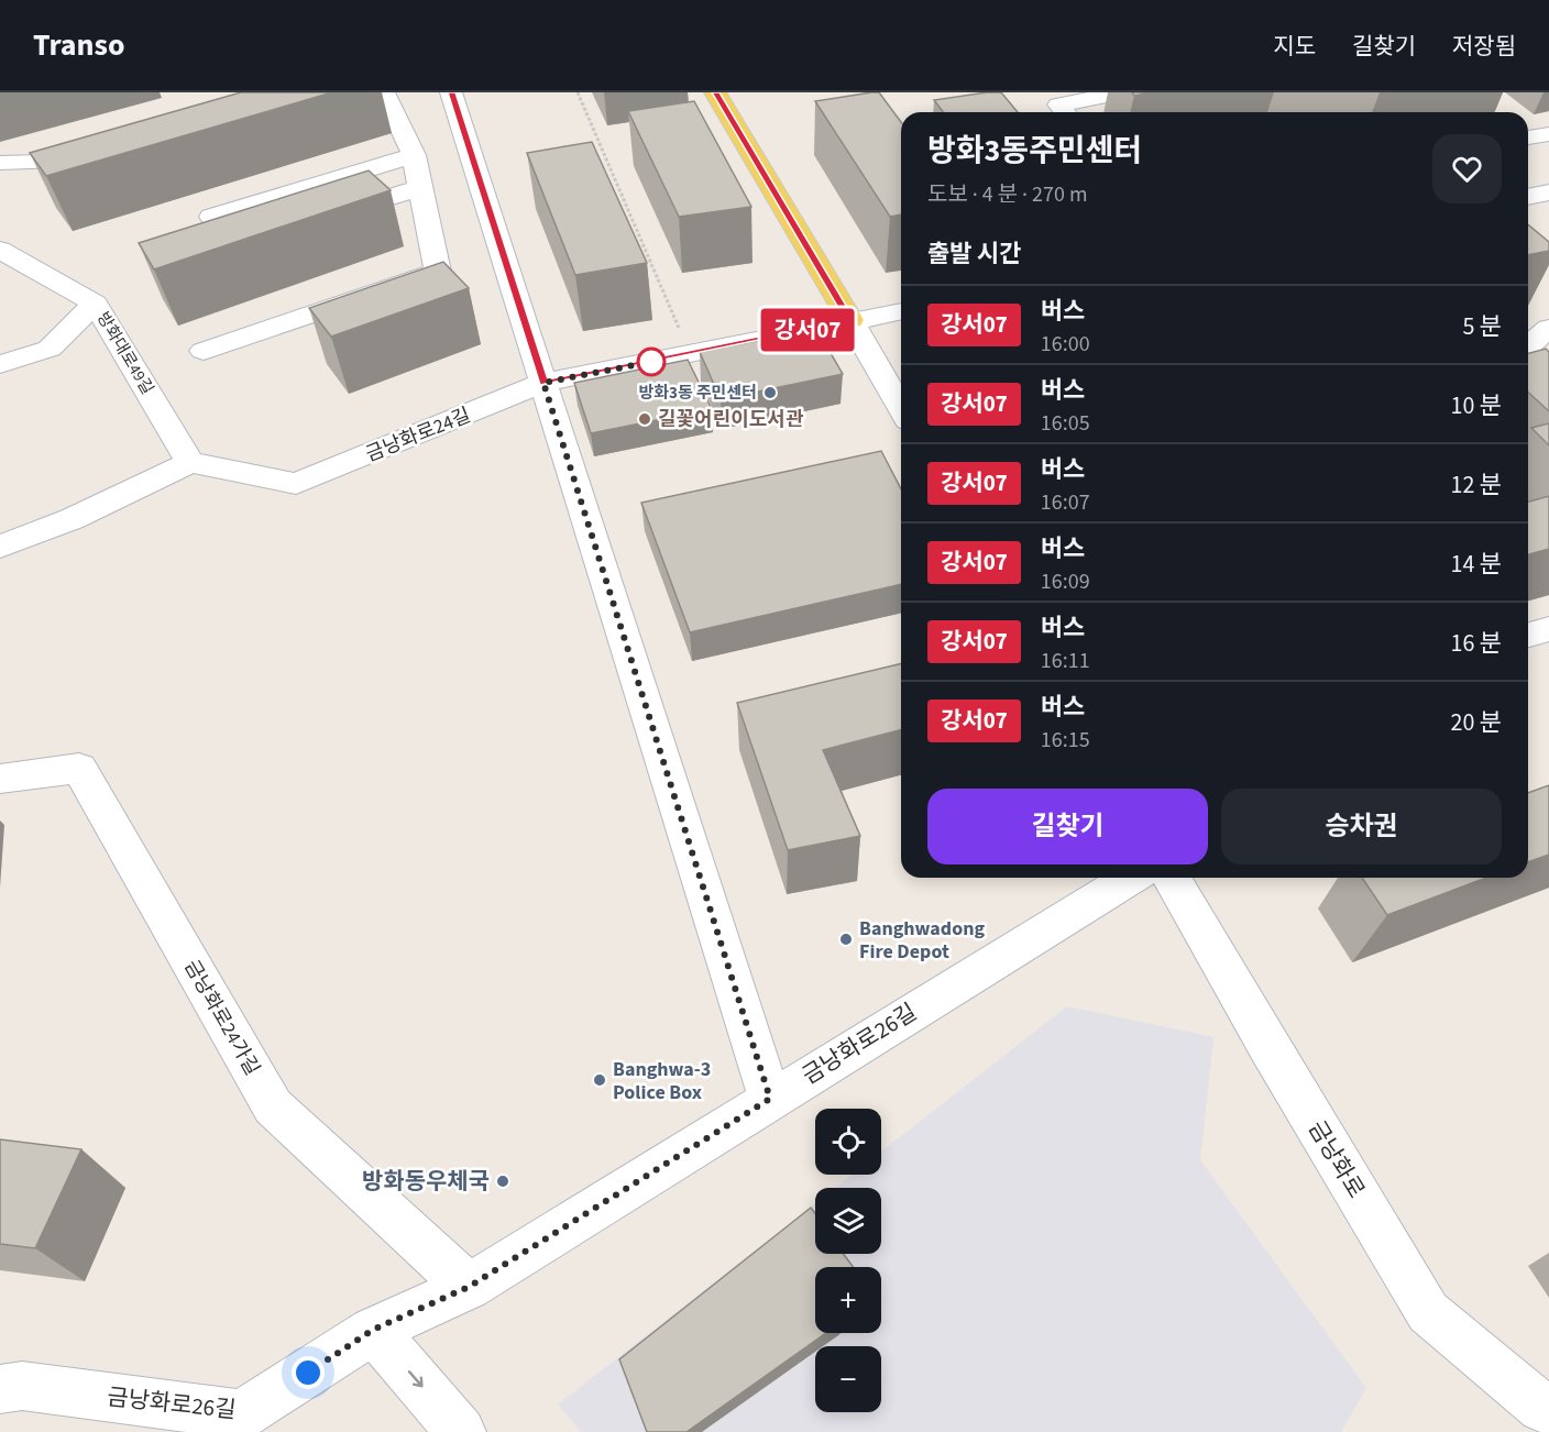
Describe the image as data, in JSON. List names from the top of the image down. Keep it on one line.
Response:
{"streets":{"street":["방화대로49길","금낭화로24길","금낭화로24가길","금낭화로26길","금낭화로"]},"crossings":[["방화대로49길","금낭화로24길"],["금낭화로24가길","금낭화로26길"]],"places":["방화3동 주민센터","길꽃어린이도서관","Banghwadong Fire Depot","Banghwa-3 Police Box","방화동우체국"],"lines":["bus line 강서07"],"page":{"header":"Transo","nav":["지도","길찾기","저장됨"],"on_map":"강서07","heading":[["방화3동주민센터","도보 · 4 분 · 270 m"],"출발 시간"],"list":[{"mark":"강서07","name":"버스","note":"16:00","value":"5 분"},{"mark":"강서07","name":"버스","note":"16:05","value":"10 분"},{"mark":"강서07","name":"버스","note":"16:07","value":"12 분"},{"mark":"강서07","name":"버스","note":"16:09","value":"14 분"},{"mark":"강서07","name":"버스","note":"16:11","value":"16 분"},{"mark":"강서07","name":"버스","note":"16:15","value":"20 분"}],"buttons":["길찾기","승차권"],"map_buttons":["+","−"]}}
